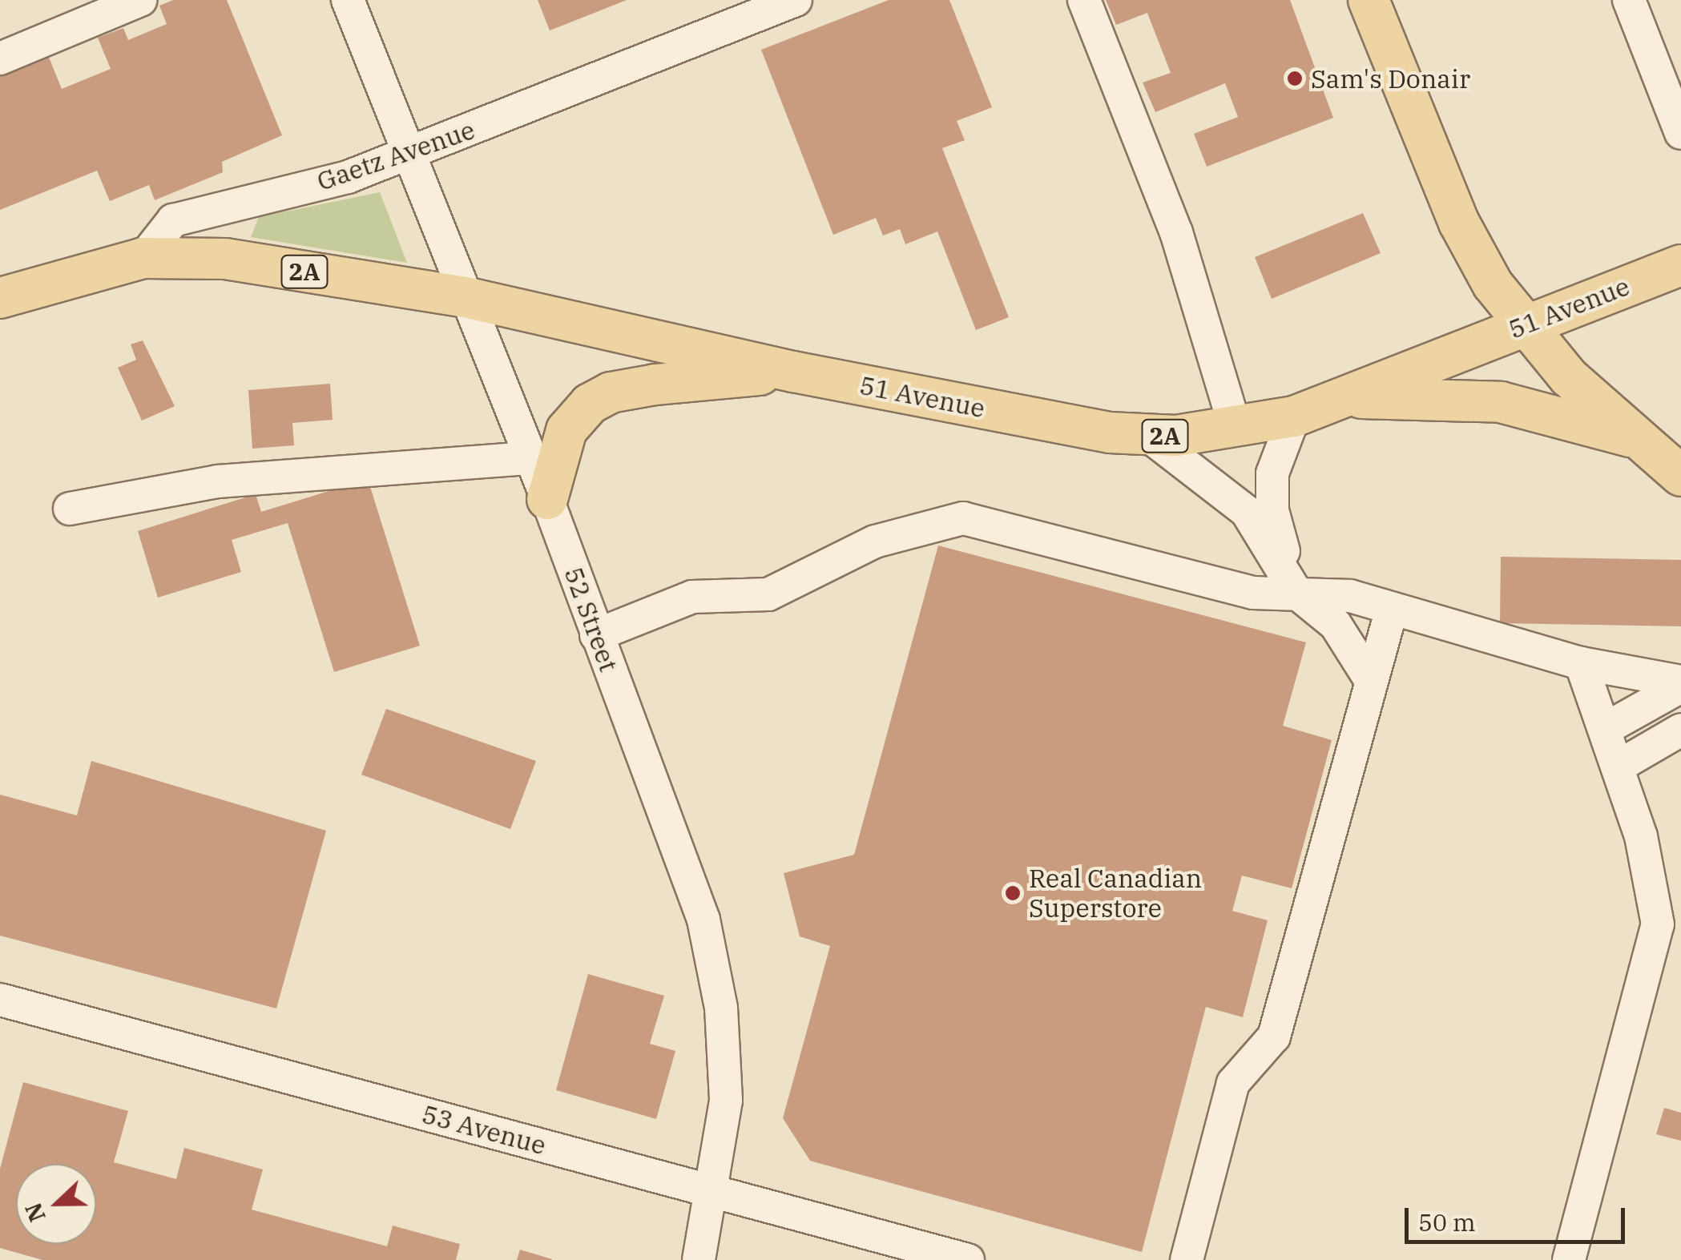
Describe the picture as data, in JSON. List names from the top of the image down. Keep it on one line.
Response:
{"streets":{"main road":["2A","51 Avenue"],"street":["Gaetz Avenue","52 Street","53 Avenue"]},"crossings":[["Gaetz Avenue","2A"],["Gaetz Avenue","51 Avenue"],["Gaetz Avenue","52 Street"],["2A","51 Avenue"],["51 Avenue","52 Street"],["52 Street","53 Avenue"]],"places":["Sam's Donair","Real Canadian Superstore"],"scale_bar":"50 m","north":"left"}
